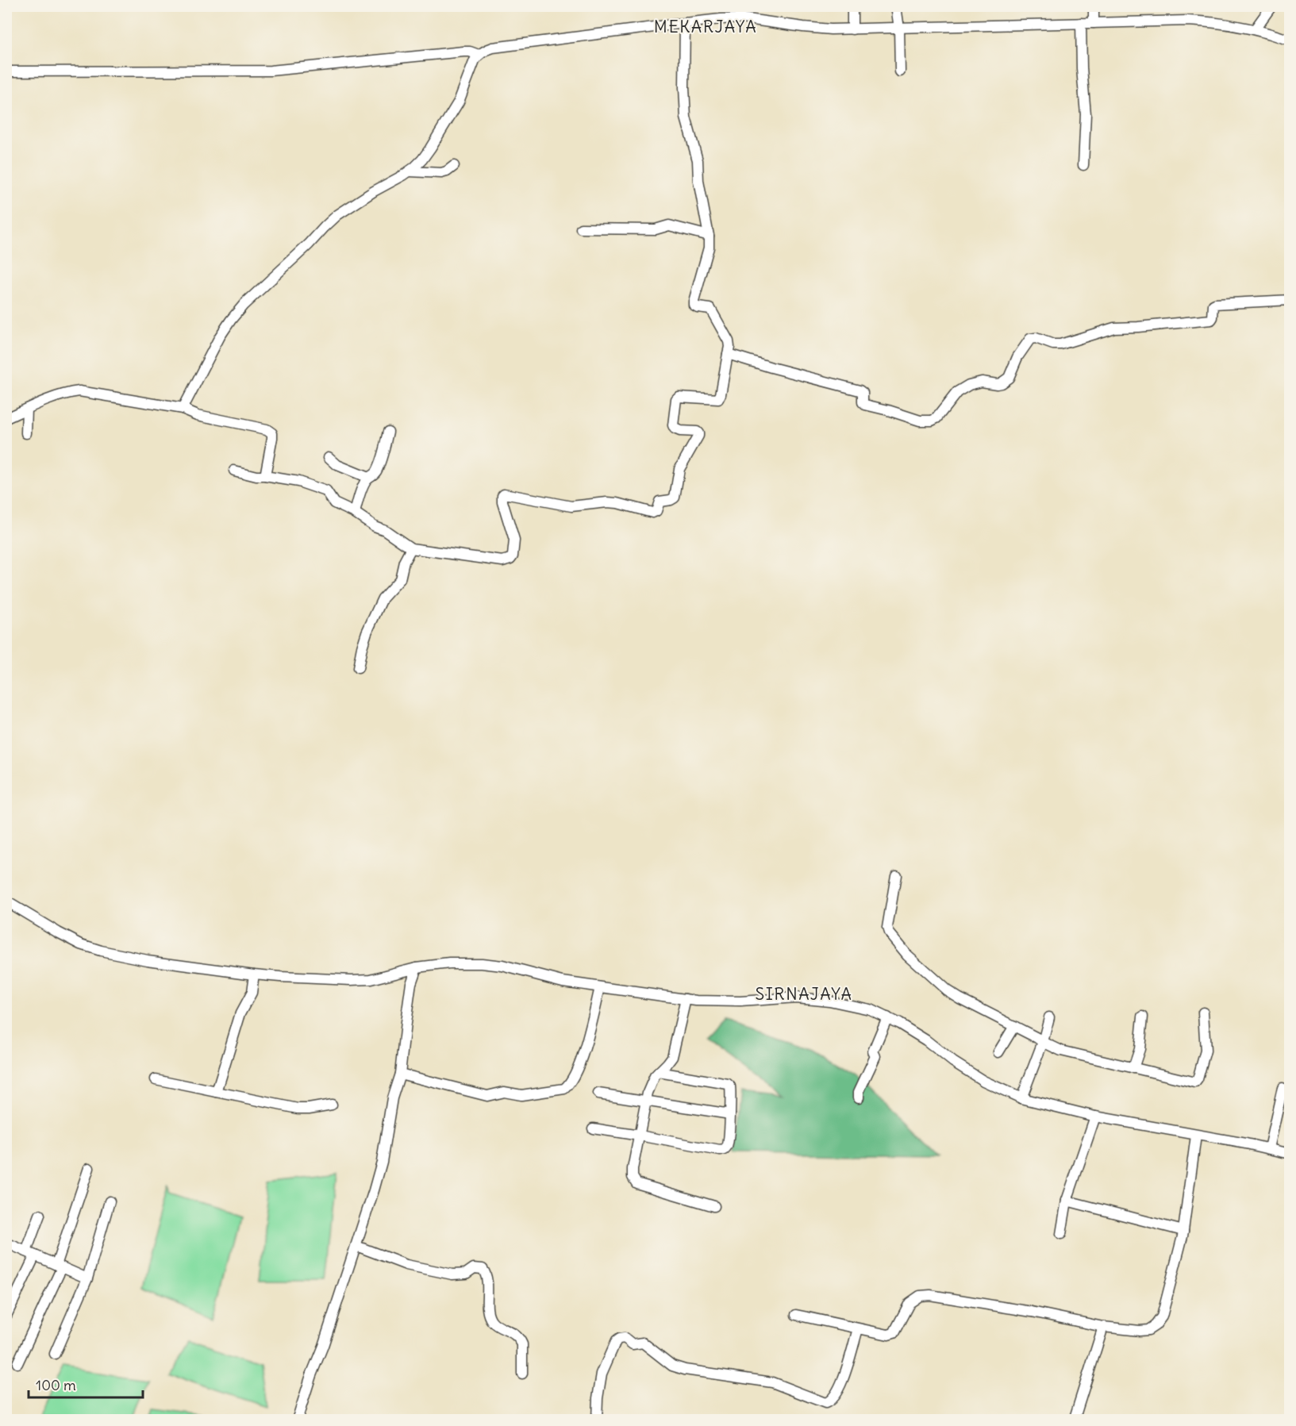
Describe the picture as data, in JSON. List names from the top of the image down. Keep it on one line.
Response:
{"districts":["MEKARJAYA","SIRNAJAYA"],"scale_bar":"100 m"}
